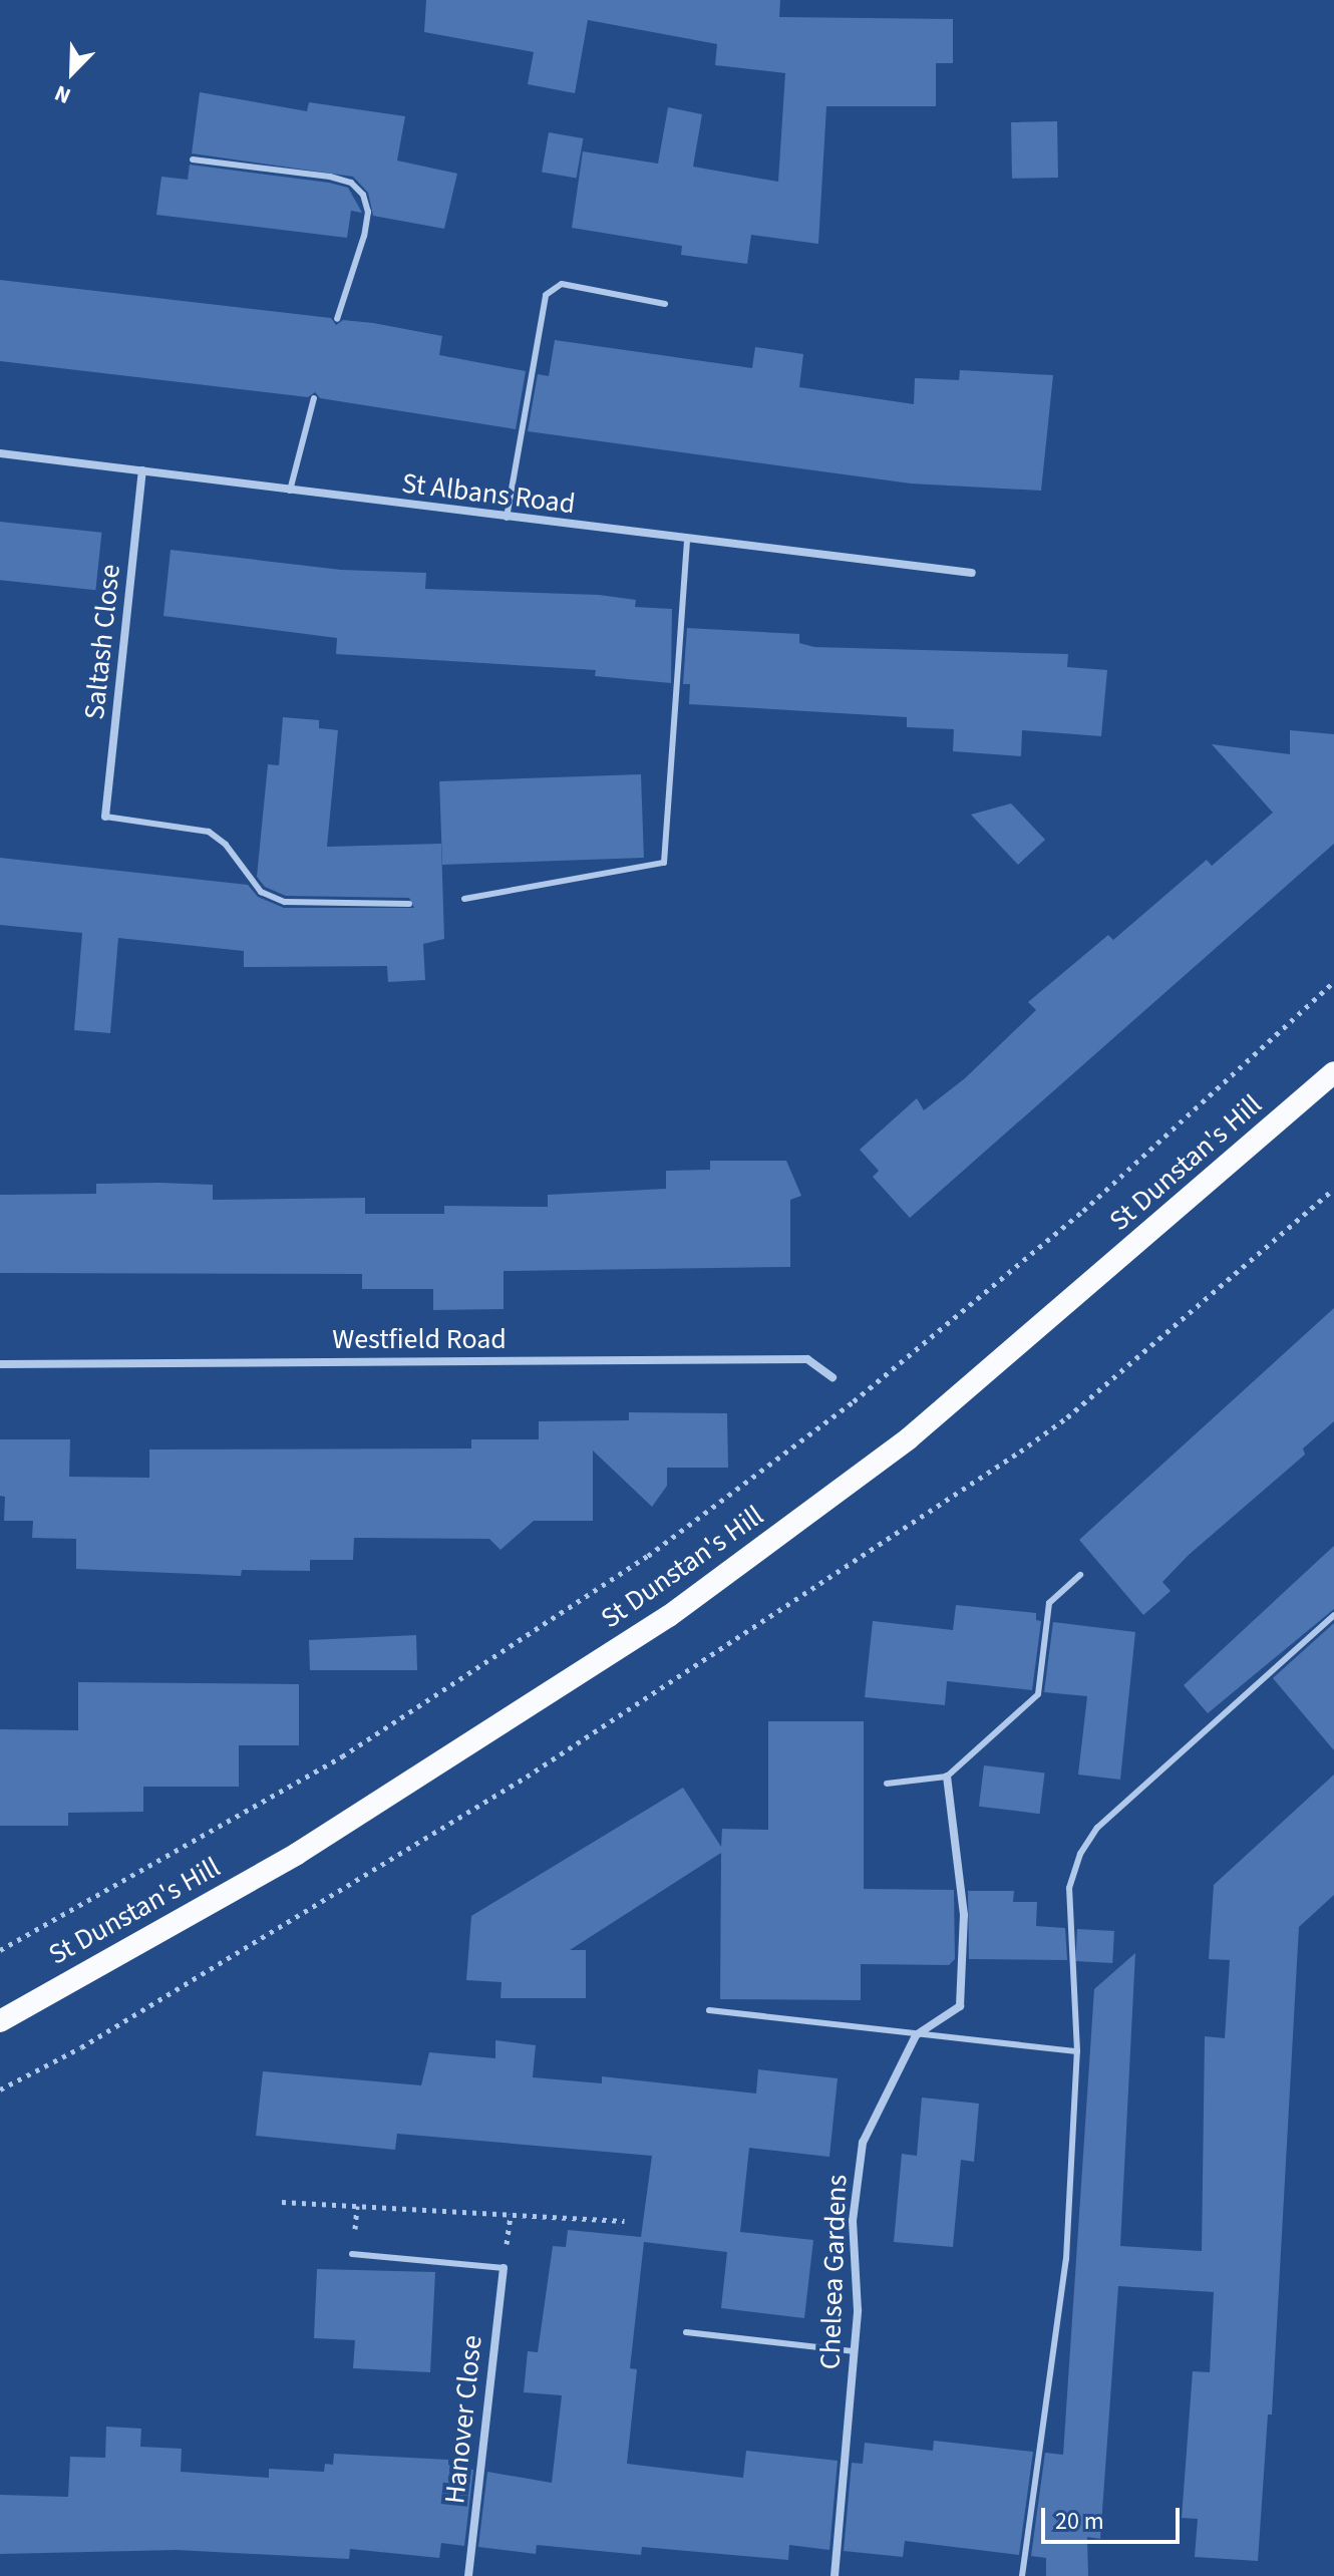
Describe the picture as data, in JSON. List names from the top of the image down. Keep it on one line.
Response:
{"streets":{"highway":["St Dunstan's Hill"],"street":["St Albans Road","Saltash Close","Westfield Road","Chelsea Gardens","Hanover Close"]},"crossings":[["St Albans Road","Saltash Close"]],"scale_bar":"20 m","north":"bottom left"}
